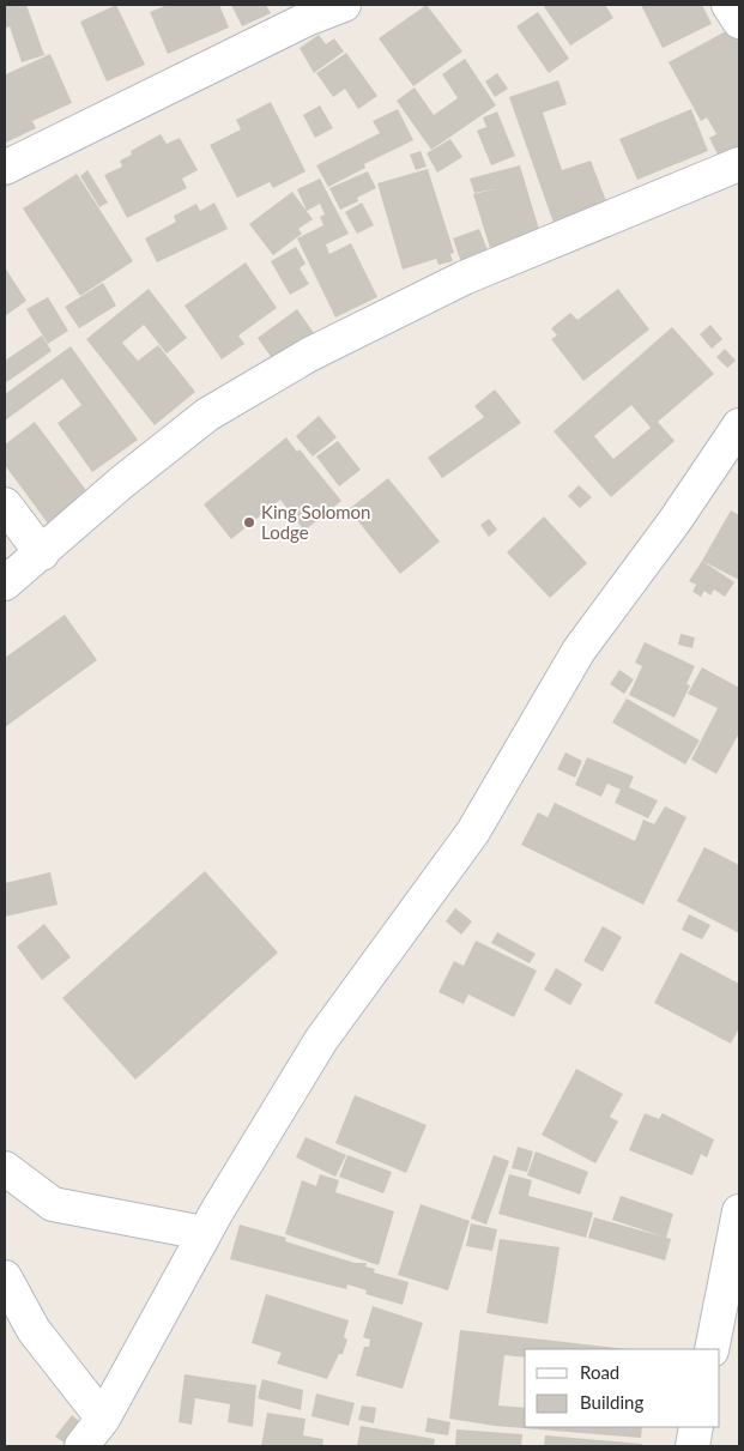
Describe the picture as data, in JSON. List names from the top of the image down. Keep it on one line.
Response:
{"places":["King Solomon Lodge"],"legend":["Road","Building"]}
